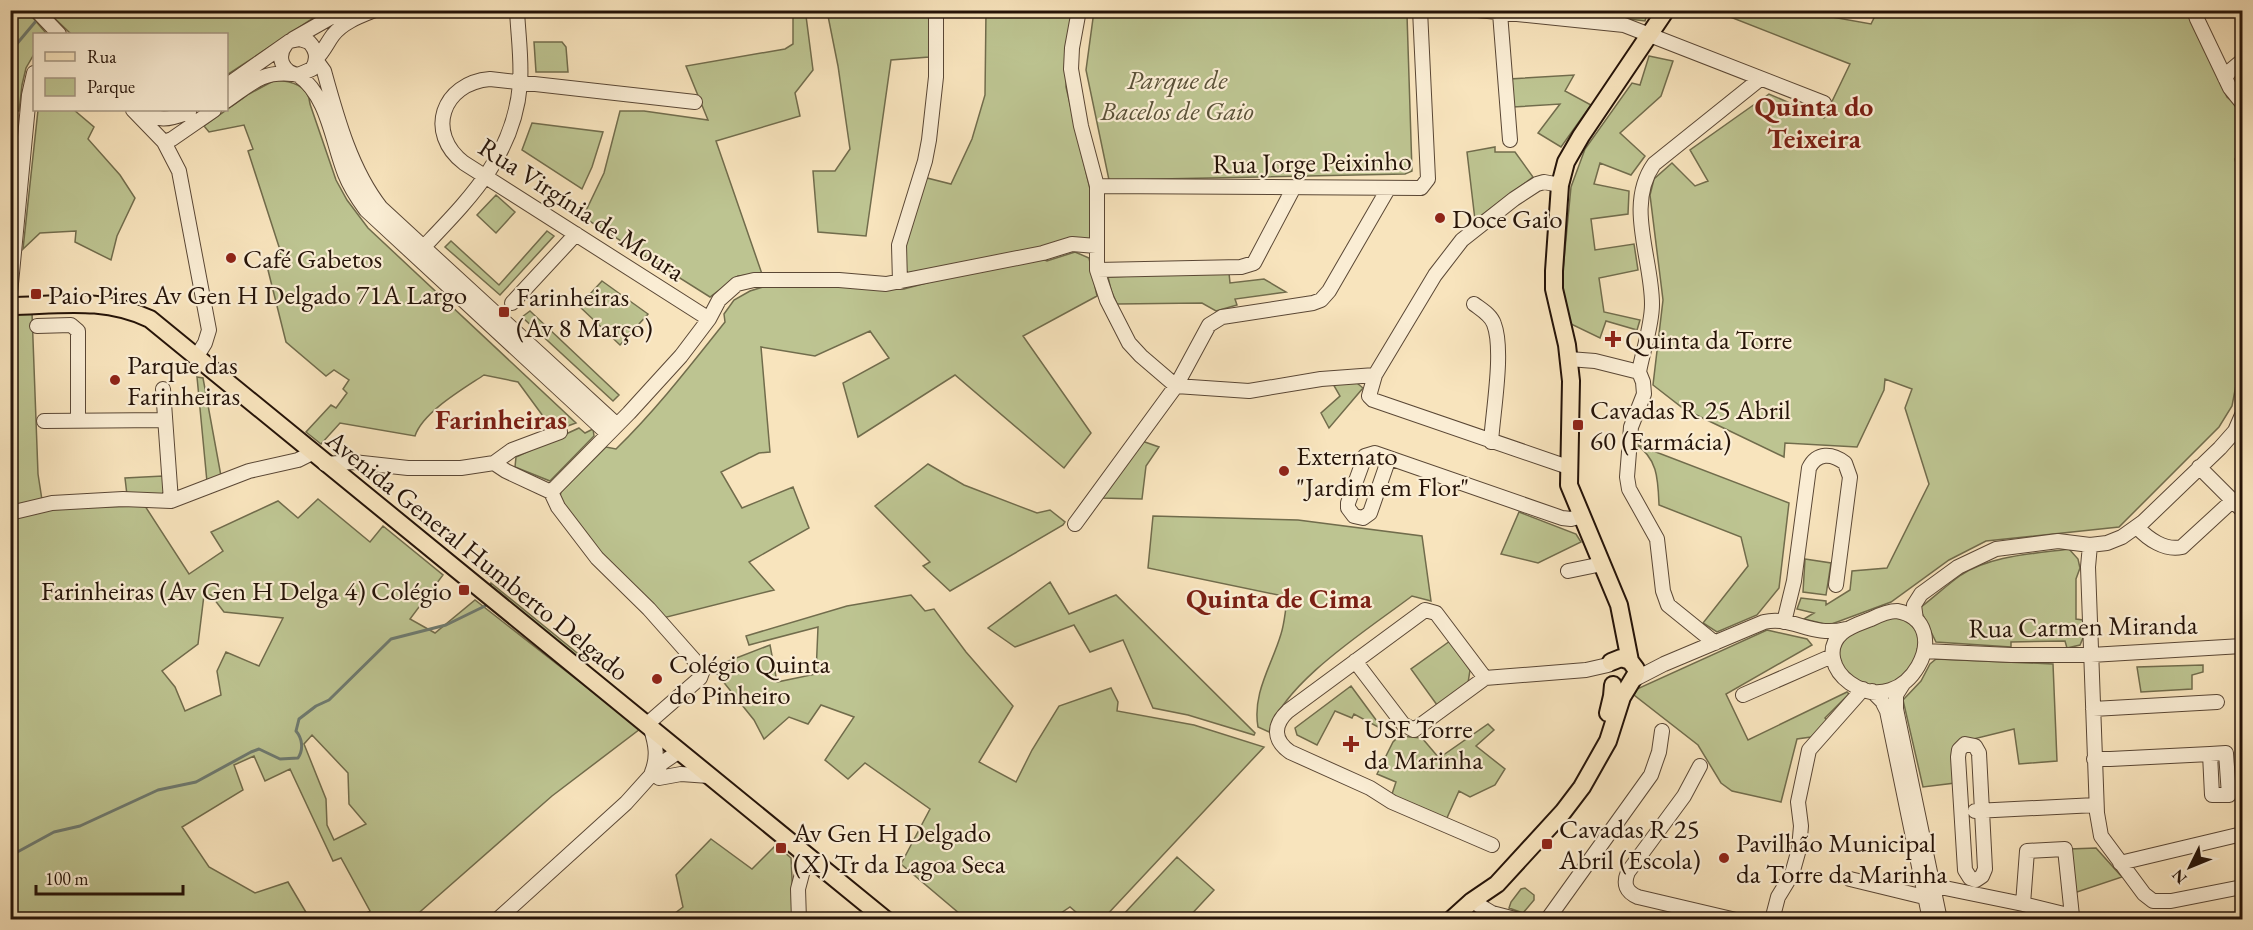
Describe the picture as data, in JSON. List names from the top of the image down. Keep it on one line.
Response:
{"streets":{"main road":["Avenida General Humberto Delgado"],"street":["Rua Jorge Peixinho","Rua Virgínia de Moura","Rua Carmen Miranda"]},"districts":["Quinta do Teixeira","Farinheiras","Quinta de Cima"],"parks":["Parque de Bacelos de Gaio"],"places":{"other":["Doce Gaio","Café Gabetos","Parque das Farinheiras","Externato \"Jardim em Flor\"","Colégio Quinta do Pinheiro","Pavilhão Municipal da Torre da Marinha"],"transit":["Paio Pires Av Gen H Delgado 71A Largo","Farinheiras (Av 8 Março)","Cavadas R 25 Abril 60 (Farmácia)","Farinheiras (Av Gen H Delga 4) Colégio","Cavadas R 25 Abril (Escola)","Av Gen H Delgado (X) Tr da Lagoa Seca"],"health":["Quinta da Torre","USF Torre da Marinha"]},"legend":["Rua","Parque"],"scale_bar":"100 m","north":"bottom left"}
